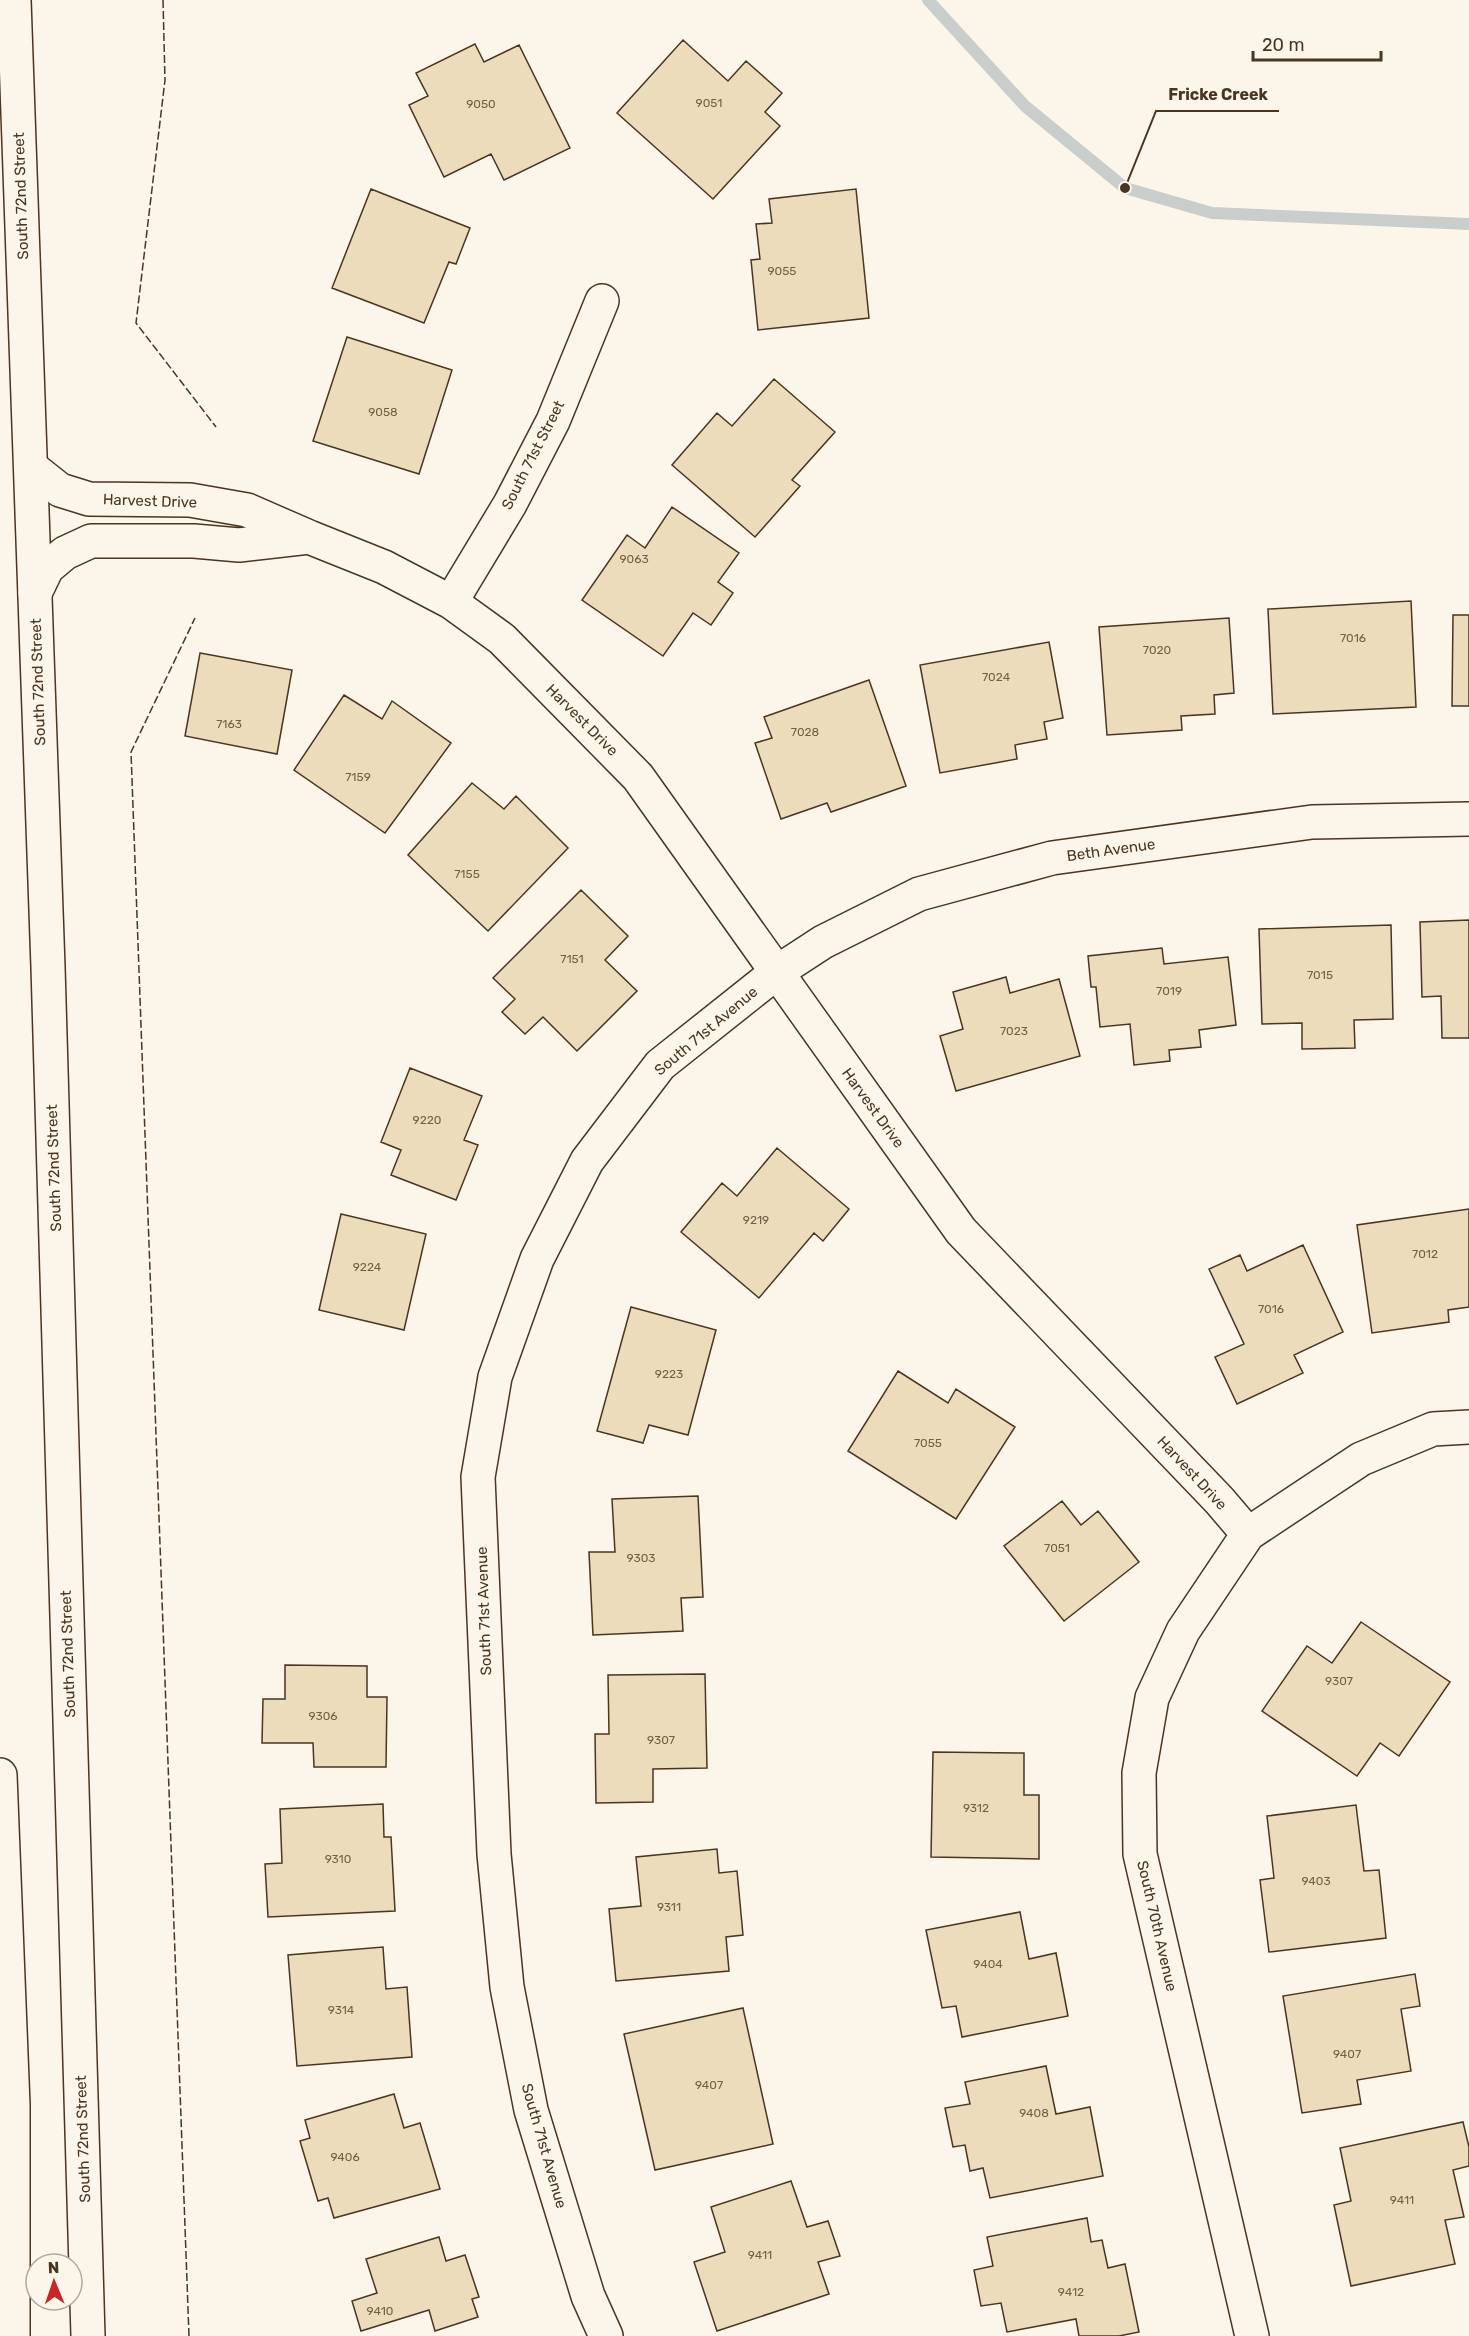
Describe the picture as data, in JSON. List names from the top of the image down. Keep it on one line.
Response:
{"streets":{"street":["South 72nd Street","South 71st Street","Harvest Drive","Beth Avenue","South 71st Avenue","South 70th Avenue"]},"crossings":[["South 72nd Street","Harvest Drive"],["South 71st Street","Harvest Drive"],["Harvest Drive","Beth Avenue"],["Harvest Drive","South 71st Avenue"],["Harvest Drive","South 70th Avenue"],["Beth Avenue","South 71st Avenue"]],"places":["Fricke Creek"],"house_numbers":["9051","9050","9055","9058","9063","7016","7020","7024","7163","7028","7159","7155","7151","7015","7019","7023","9220","9219","7012","9224","7016","9223","7055","7051","9303","9307","9306","9307","9312","9310","9403","9311","9404","9314","9407","9407","9408","9406","9411","9411","9412","9410"],"scale_bar":"20 m","north":"top"}
